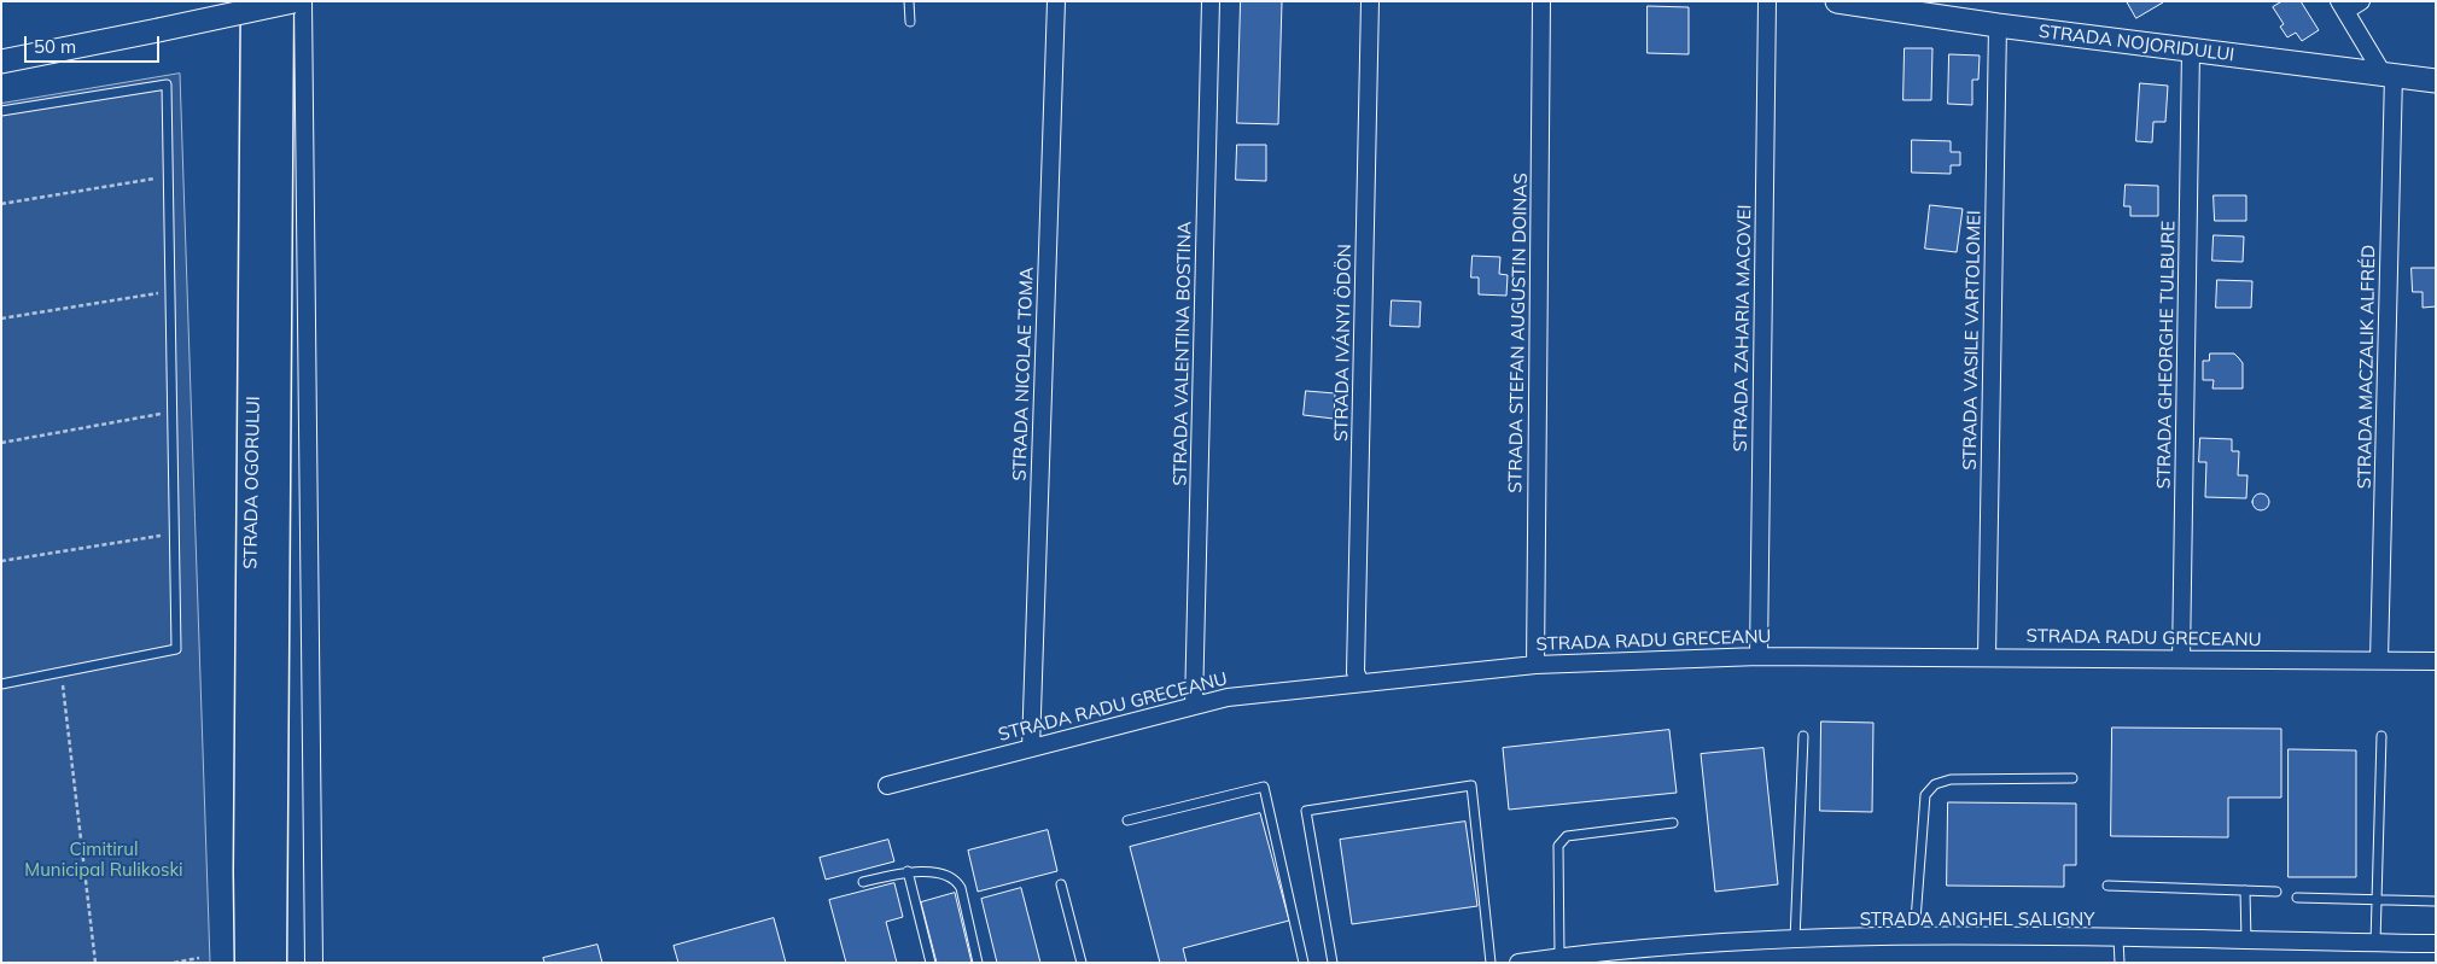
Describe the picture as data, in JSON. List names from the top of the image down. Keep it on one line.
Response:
{"streets":{"highway":["STRADA OGORULUI"],"main road":["STRADA NOJORIDULUI"],"street":["STRADA ZAHARIA MACOVEI","STRADA STEFAN AUGUSTIN DOINAS","STRADA VASILE VARTOLOMEI","STRADA IVÁNYI ÖDÖN","STRADA VALENTINA BOSTINA","STRADA GHEORGHE TULBURE","STRADA MACZALIK ALFRÉD","STRADA NICOLAE TOMA","STRADA RADU GRECEANU","STRADA ANGHEL SALIGNY"]},"crossings":[["STRADA NOJORIDULUI","STRADA VASILE VARTOLOMEI"],["STRADA NOJORIDULUI","STRADA GHEORGHE TULBURE"],["STRADA NOJORIDULUI","STRADA MACZALIK ALFRÉD"],["STRADA ZAHARIA MACOVEI","STRADA RADU GRECEANU"],["STRADA STEFAN AUGUSTIN DOINAS","STRADA RADU GRECEANU"],["STRADA VASILE VARTOLOMEI","STRADA RADU GRECEANU"],["STRADA IVÁNYI ÖDÖN","STRADA RADU GRECEANU"],["STRADA VALENTINA BOSTINA","STRADA RADU GRECEANU"],["STRADA GHEORGHE TULBURE","STRADA RADU GRECEANU"],["STRADA MACZALIK ALFRÉD","STRADA RADU GRECEANU"],["STRADA NICOLAE TOMA","STRADA RADU GRECEANU"]],"parks":["Cimitirul Municipal Rulikoski"],"scale_bar":"50 m"}
